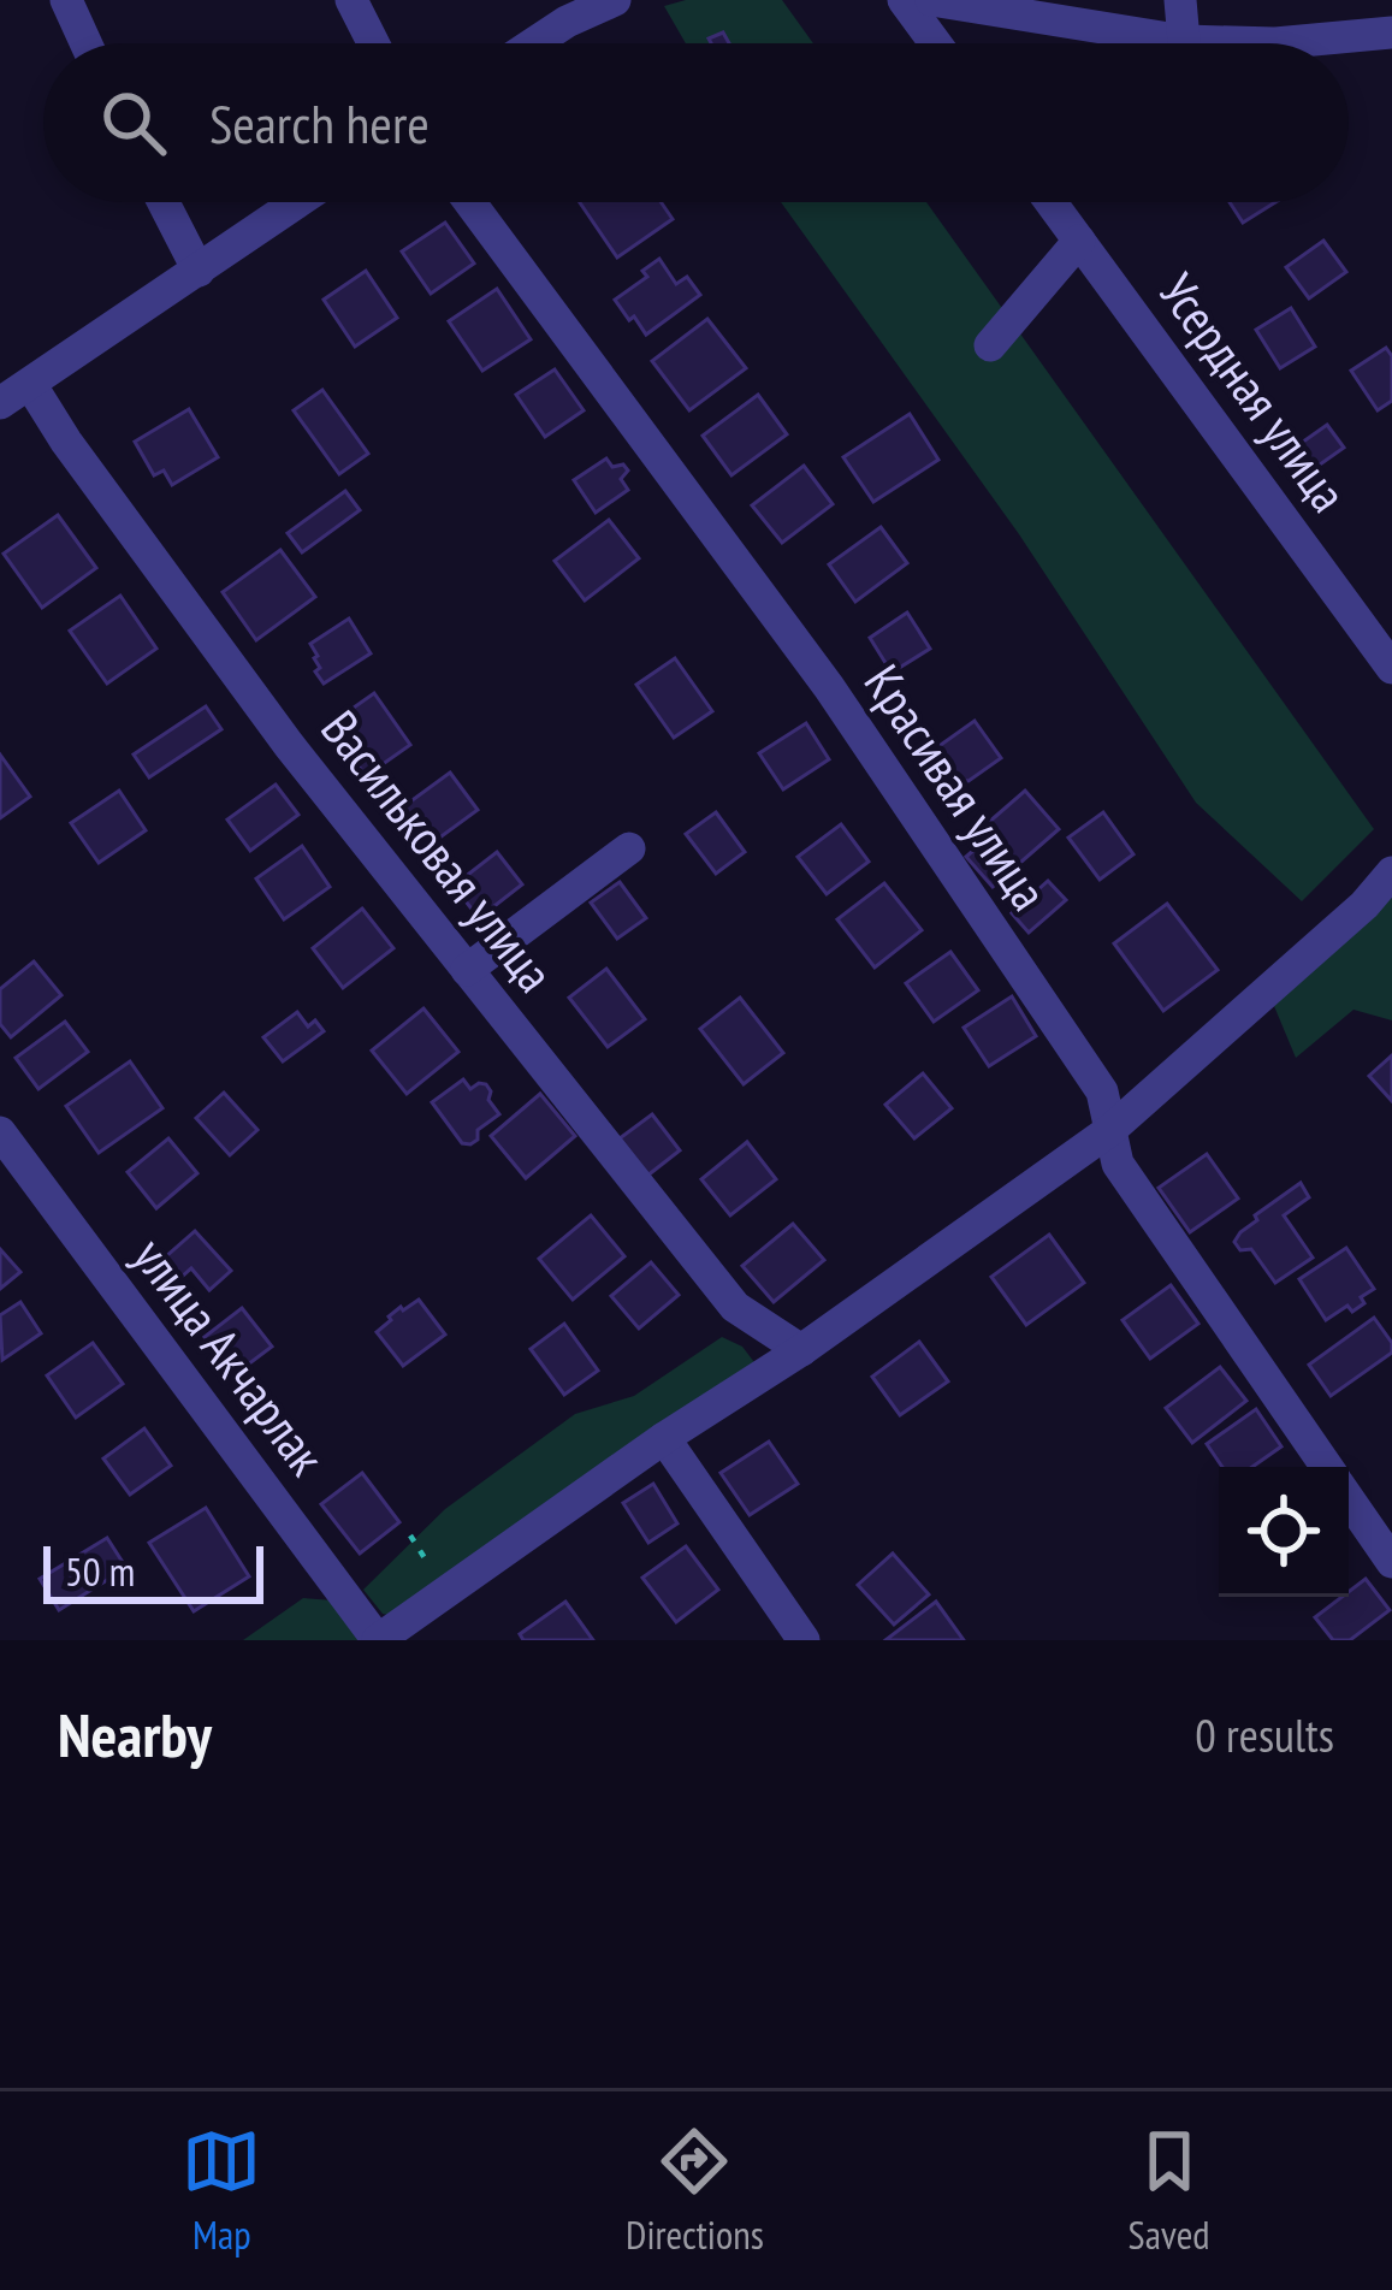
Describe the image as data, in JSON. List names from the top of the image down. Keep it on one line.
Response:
{"streets":{"street":["Усердная улица","Красивая улица","Васильковая улица","улица Акчарлак"]},"scale_bar":"50 m","page":{"search":"Search here","scale":"50 m","heading":["Nearby","0 results"],"nav":["Map","Directions","Saved"]}}
